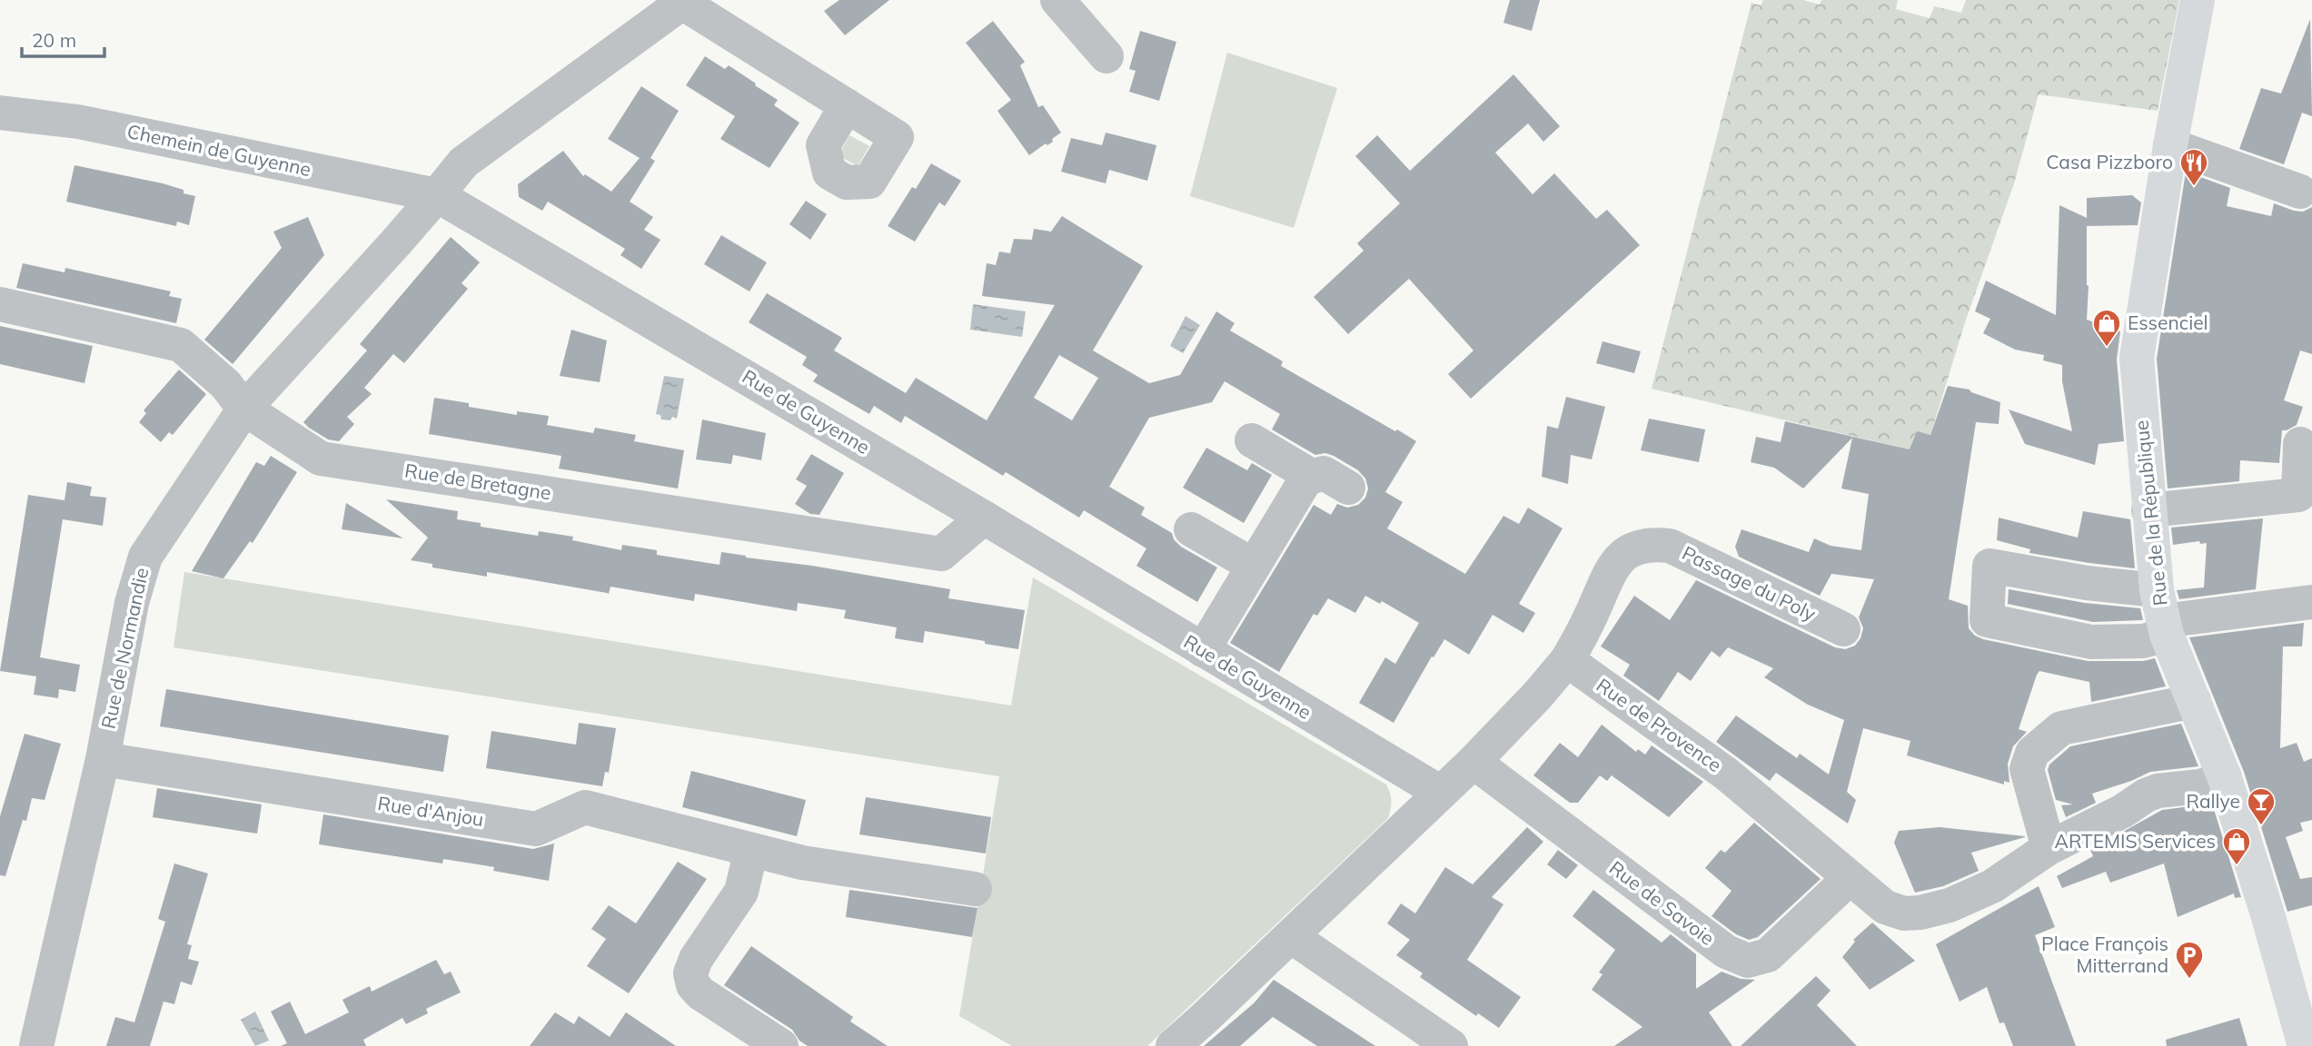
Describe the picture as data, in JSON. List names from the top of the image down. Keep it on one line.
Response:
{"streets":{"main road":["Rue de la République"],"street":["Chemein de Guyenne","Rue de Guyenne","Rue de Bretagne","Passage du Poly","Rue de Normandie","Rue de Provence","Rue d'Anjou","Rue de Savoie"]},"crossings":[["Chemein de Guyenne","Rue de Guyenne"],["Chemein de Guyenne","Rue de Normandie"],["Rue de Guyenne","Rue de Bretagne"],["Rue de Guyenne","Rue de Normandie"],["Rue de Bretagne","Rue de Normandie"],["Rue de la République","Rue de Provence"],["Passage du Poly","Rue de Provence"],["Rue de Normandie","Rue d'Anjou"],["Rue de Provence","Rue de Savoie"]],"places":{"restaurant":["Casa Pizzboro"],"shop":["Essenciel","ARTEMIS Services"],"bar":["Rallye"],"parking":["Place François Mitterrand"]},"scale_bar":"20 m"}
